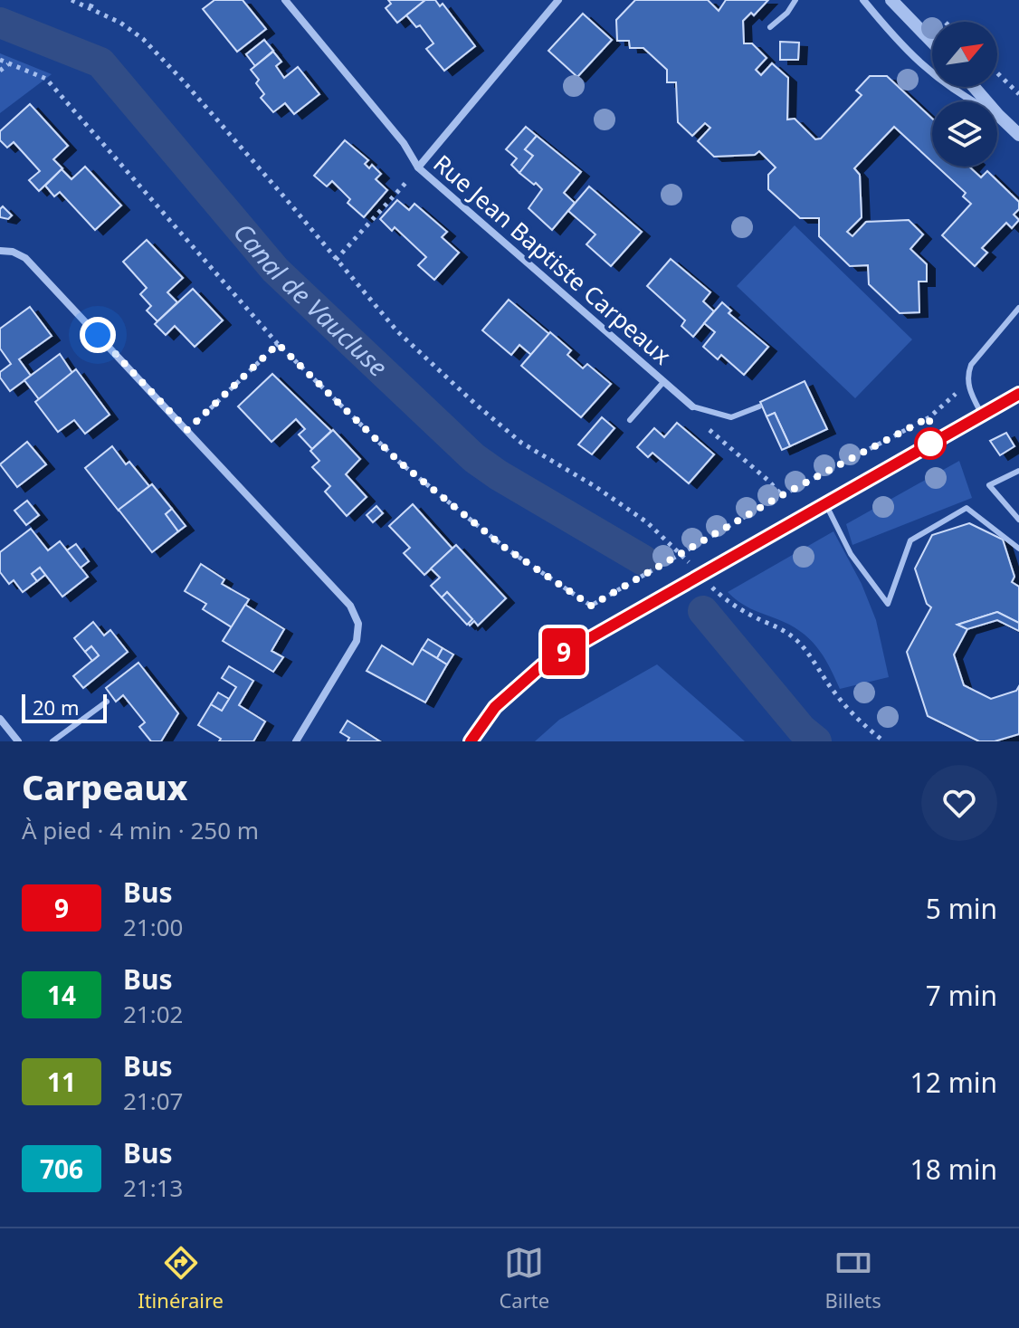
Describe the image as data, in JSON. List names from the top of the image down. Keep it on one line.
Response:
{"streets":{"street":["Rue Jean Baptiste Carpeaux"]},"water":["Canal de Vaucluse"],"lines":["bus line 9"],"scale_bar":"20 m","north":"top right","page":{"on_map":"9","scale":"20 m","heading":["Carpeaux","À pied · 4 min · 250 m"],"list":[{"mark":"9","name":"Bus","note":"21:00","value":"5 min"},{"mark":"14","name":"Bus","note":"21:02","value":"7 min"},{"mark":"11","name":"Bus","note":"21:07","value":"12 min"},{"mark":"706","name":"Bus","note":"21:13","value":"18 min"}],"tabs":["Itinéraire","Carte","Billets"]}}
